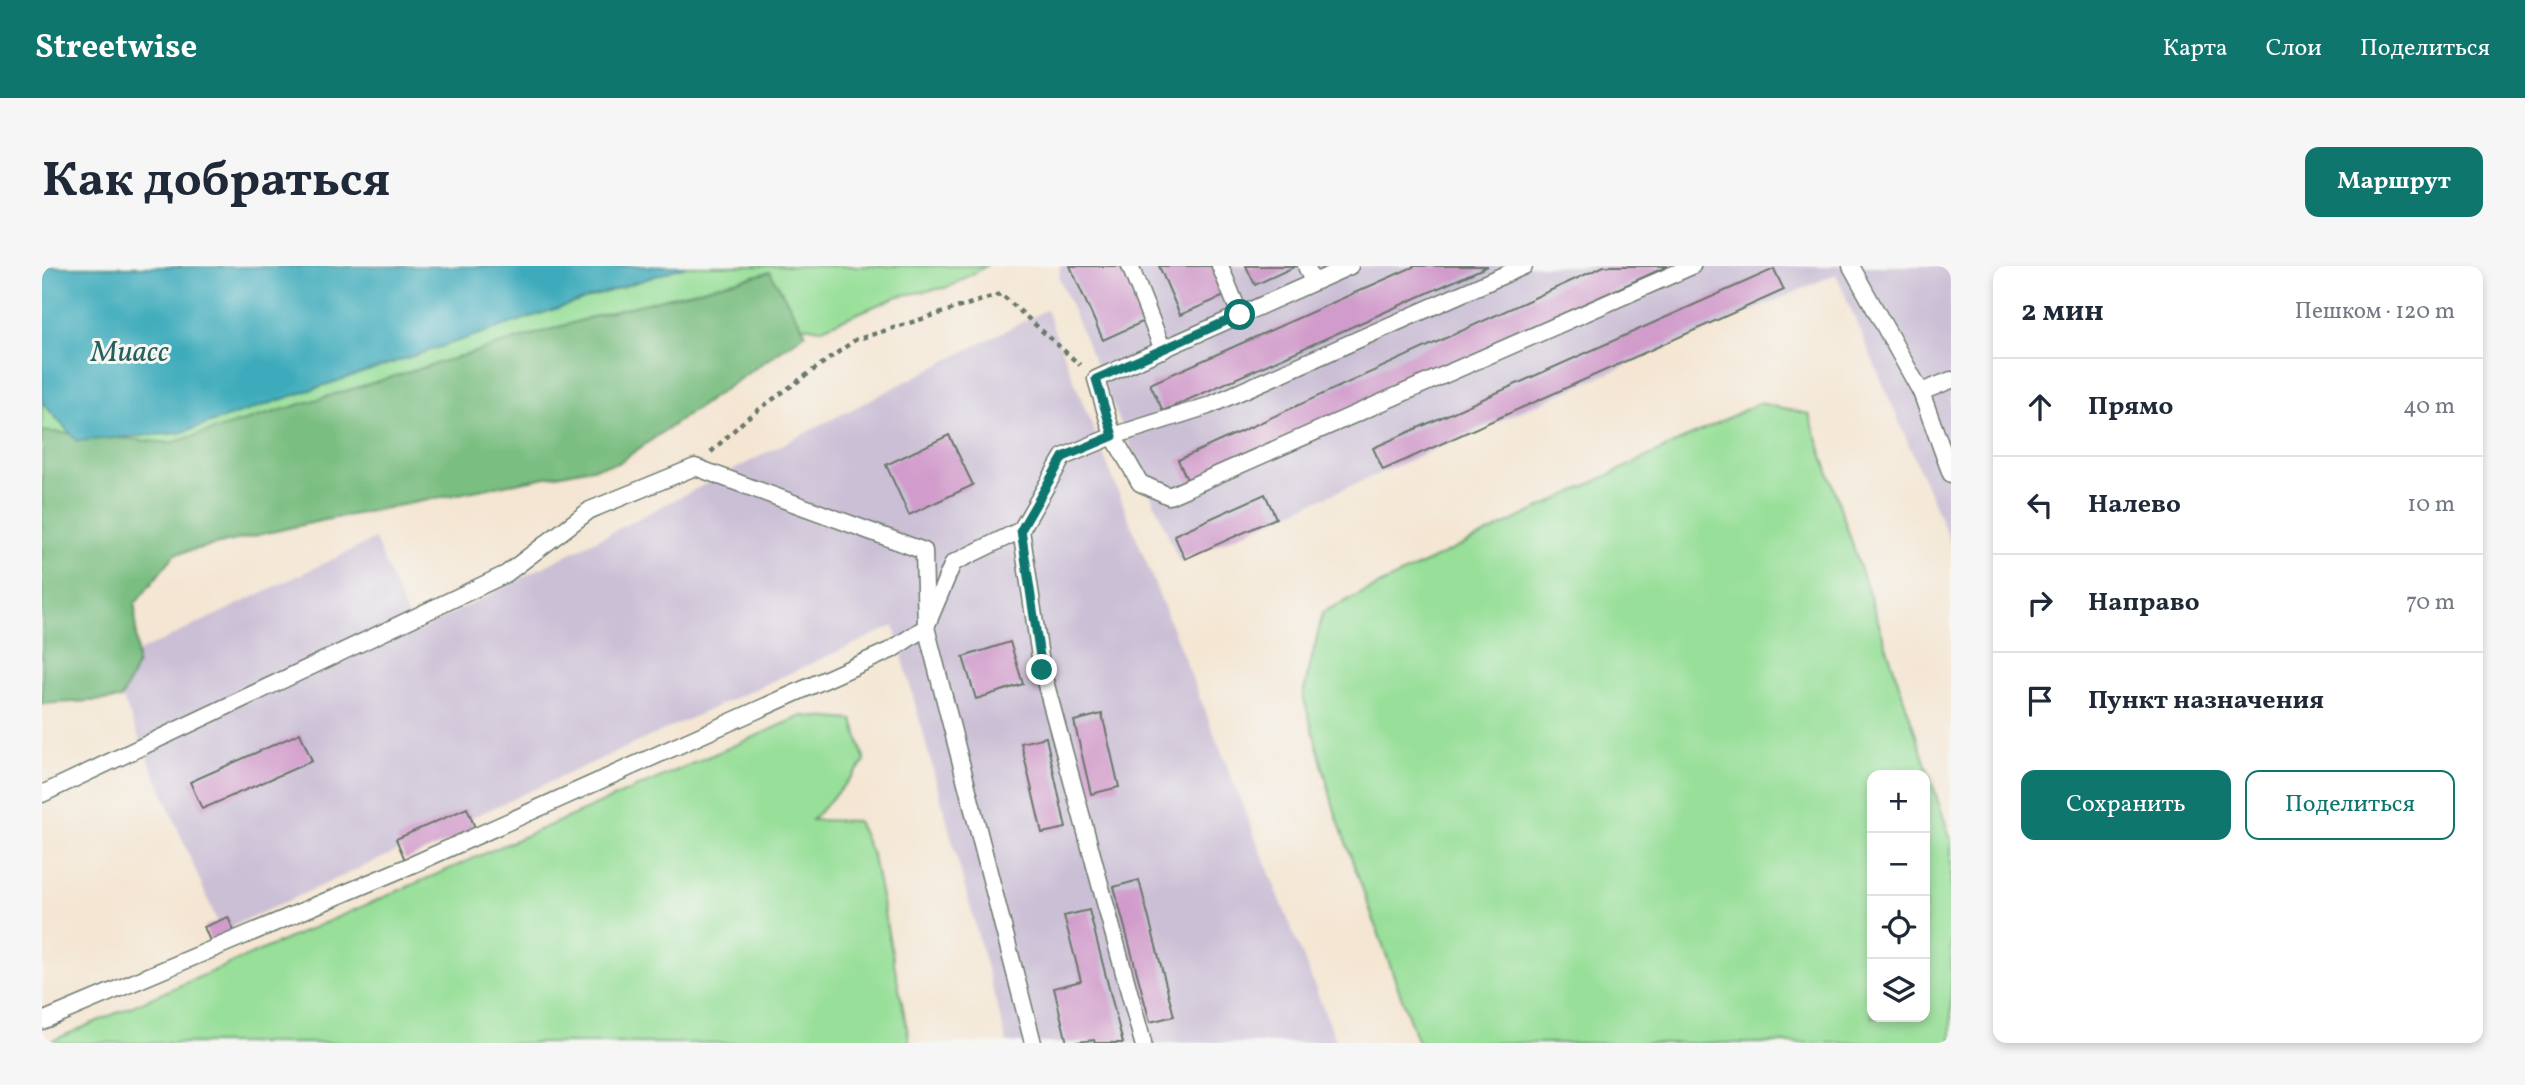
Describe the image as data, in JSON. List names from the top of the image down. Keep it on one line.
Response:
{"water":["Миасс"],"page":{"header":"Streetwise","nav":["Карта","Слои","Поделиться"],"buttons":["Маршрут",["Сохранить","Поделиться"]],"title":"Как добраться","heading":["2 мин","Пешком · 120 m"],"list":[["Прямо","40 m"],["Налево","10 m"],["Направо","70 m"],"Пункт назначения"],"map_buttons":["+","−"]}}
